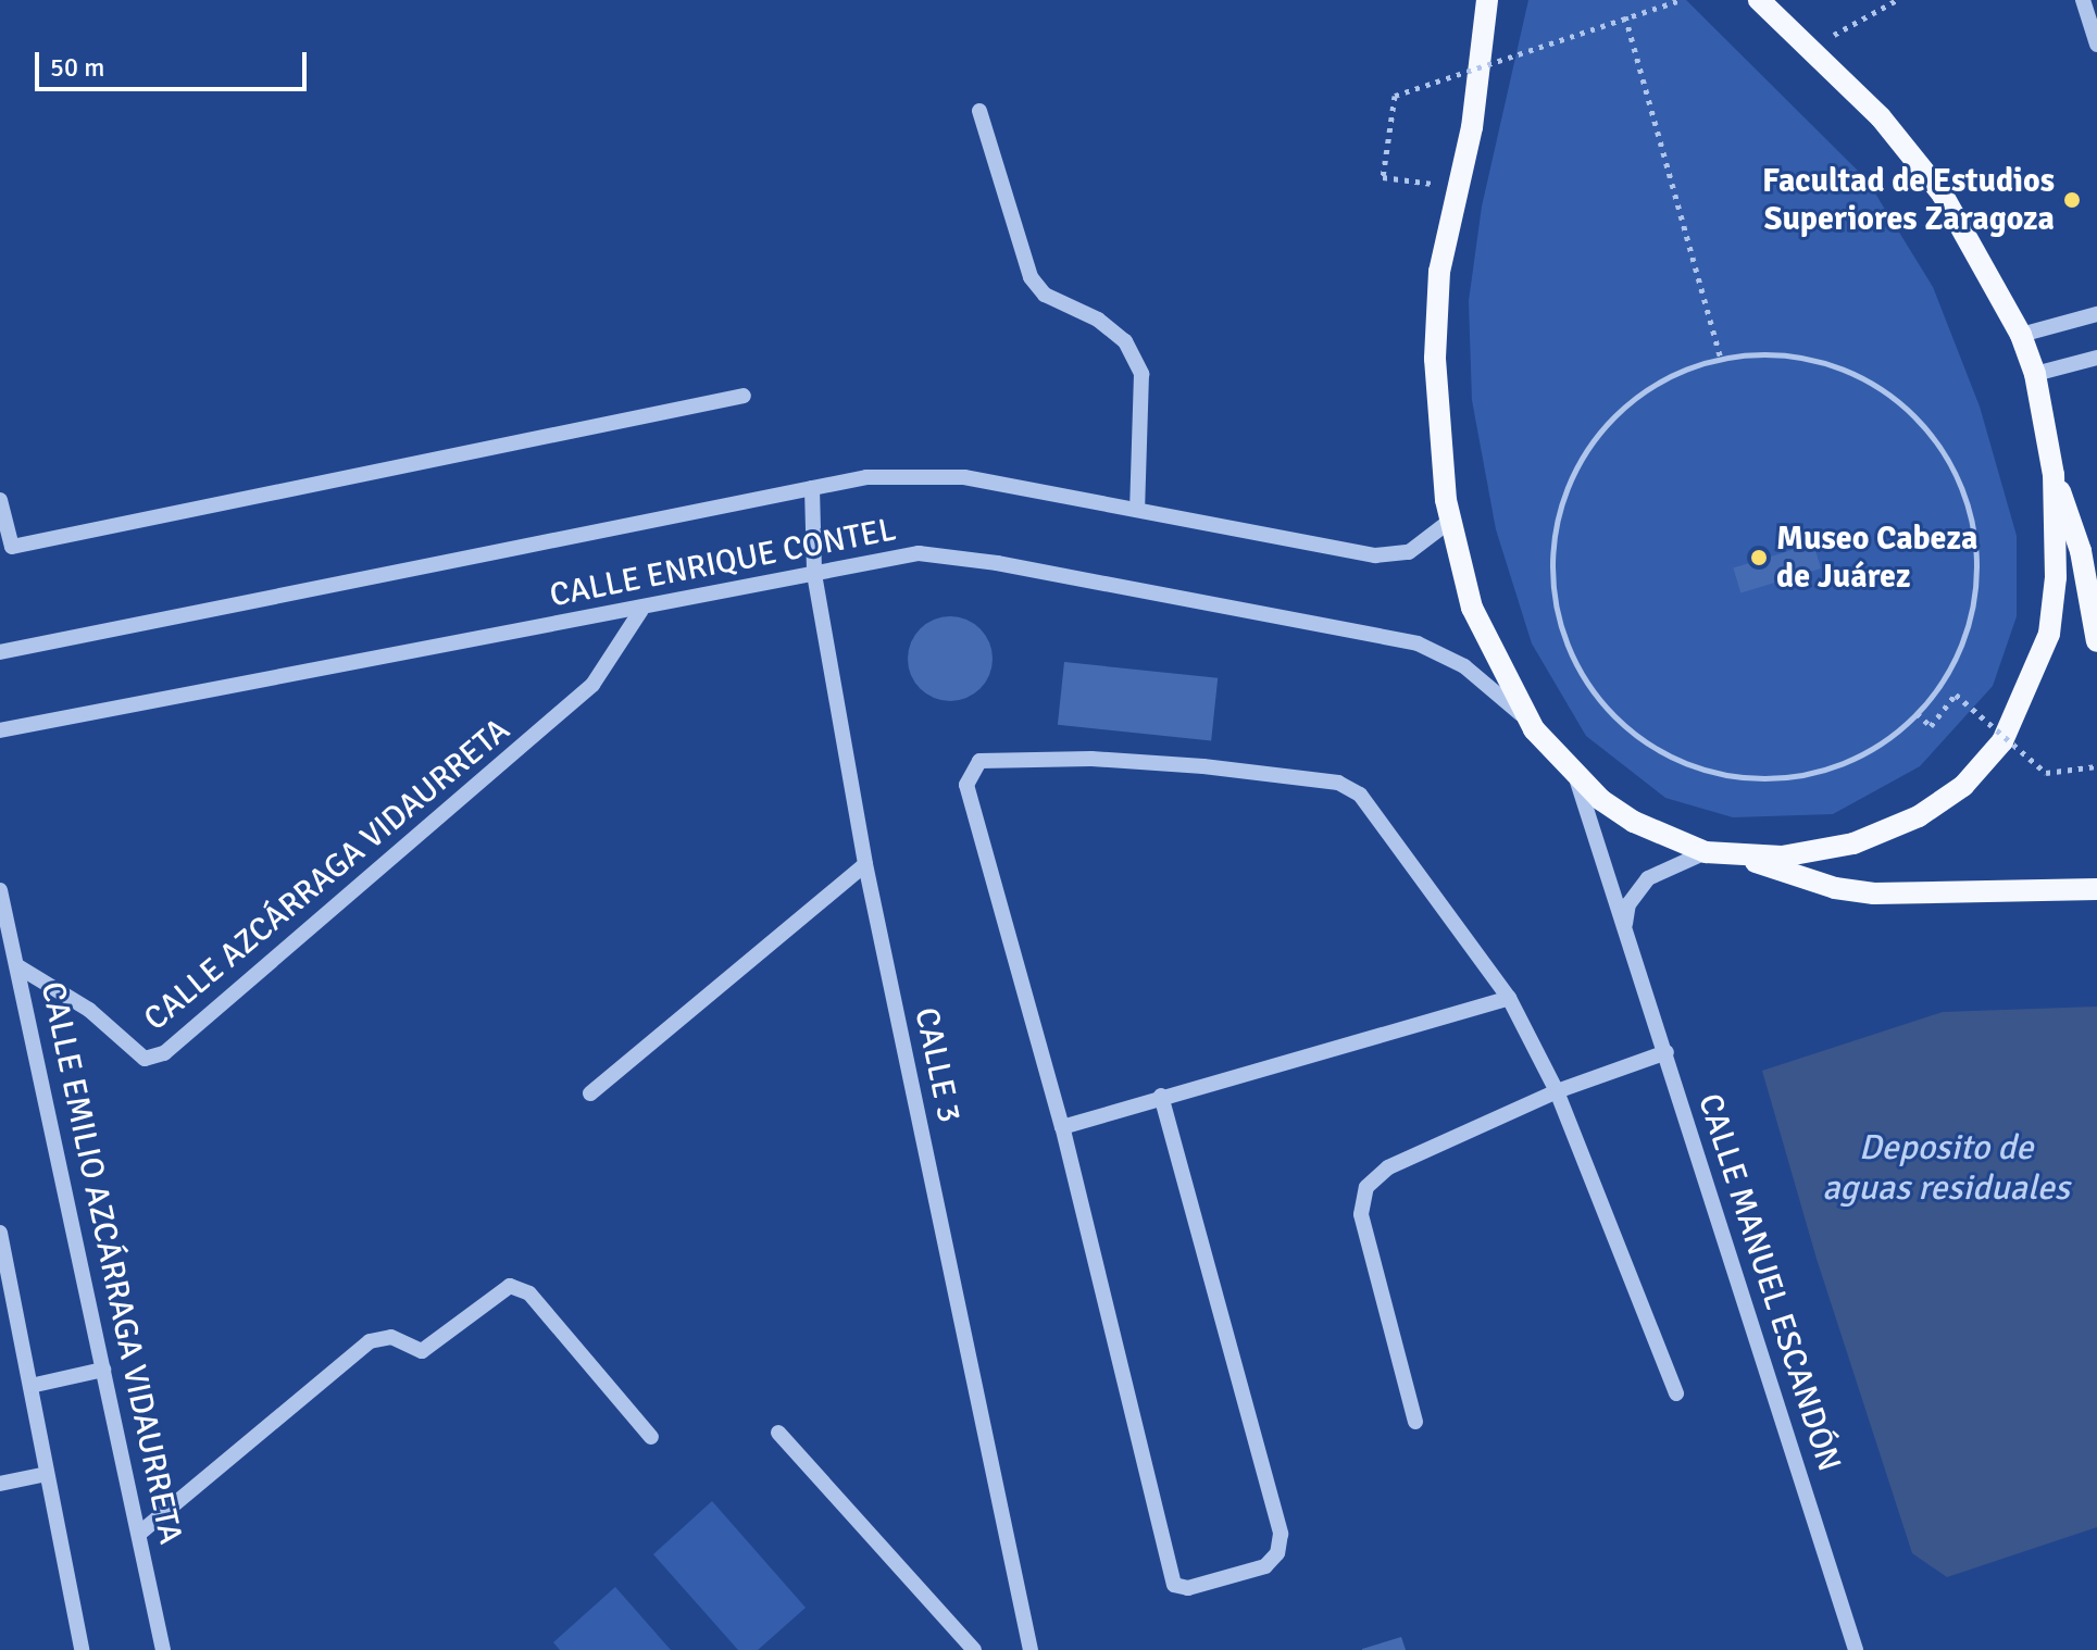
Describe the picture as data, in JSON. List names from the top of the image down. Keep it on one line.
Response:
{"streets":{"street":["CALLE ENRIQUE CONTEL","CALLE AZCÁRRAGA VIDAURRETA","CALLE 3","CALLE EMILIO AZCÁRRAGA VIDAURRETA","CALLE MANUEL ESCANDÓN"]},"crossings":[["CALLE ENRIQUE CONTEL","CALLE AZCÁRRAGA VIDAURRETA"],["CALLE ENRIQUE CONTEL","CALLE 3"],["CALLE AZCÁRRAGA VIDAURRETA","CALLE EMILIO AZCÁRRAGA VIDAURRETA"]],"water":["Deposito de aguas residuales"],"places":["Facultad de Estudios Superiores Zaragoza","Museo Cabeza de Juárez"],"scale_bar":"50 m"}
